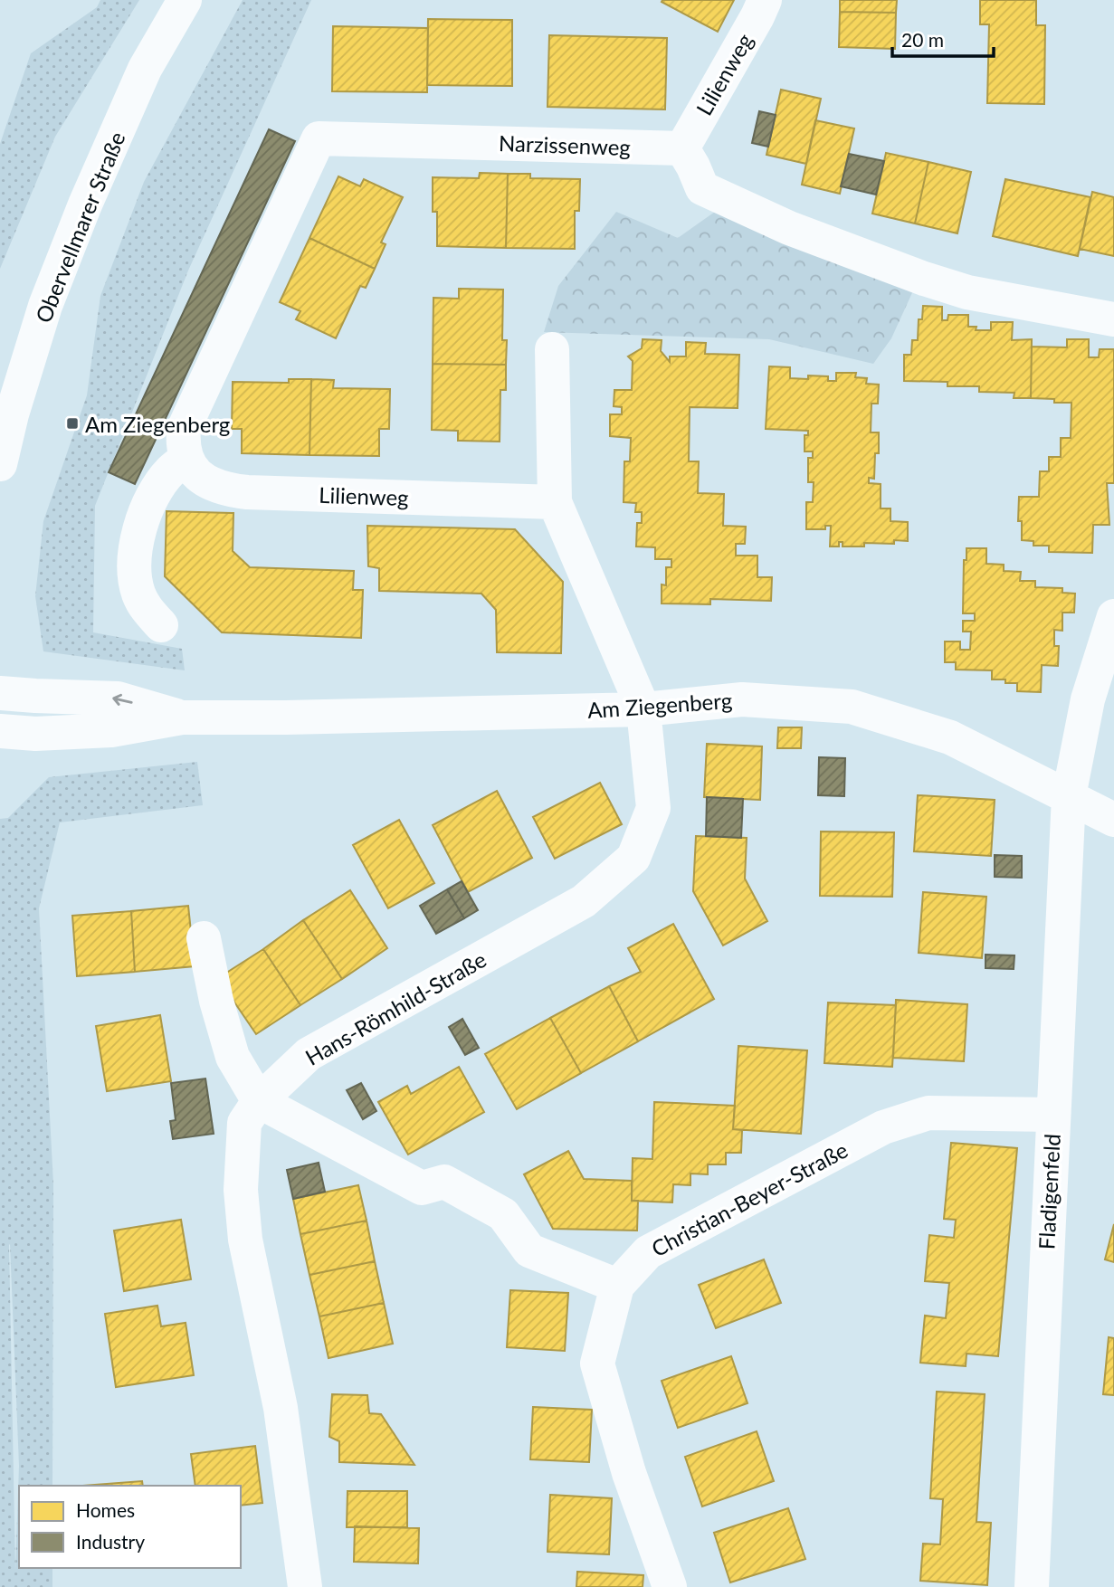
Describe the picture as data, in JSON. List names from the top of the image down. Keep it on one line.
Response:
{"streets":{"street":["Lilienweg","Narzissenweg","Obervellmarer Straße","Am Ziegenberg","Hans-Römhild-Straße","Fladigenfeld","Christian-Beyer-Straße"]},"crossings":[["Lilienweg","Narzissenweg"],["Am Ziegenberg","Hans-Römhild-Straße"],["Am Ziegenberg","Fladigenfeld"],["Fladigenfeld","Christian-Beyer-Straße"]],"places":{"transit":["Am Ziegenberg"]},"legend":["Homes","Industry"],"scale_bar":"20 m"}
